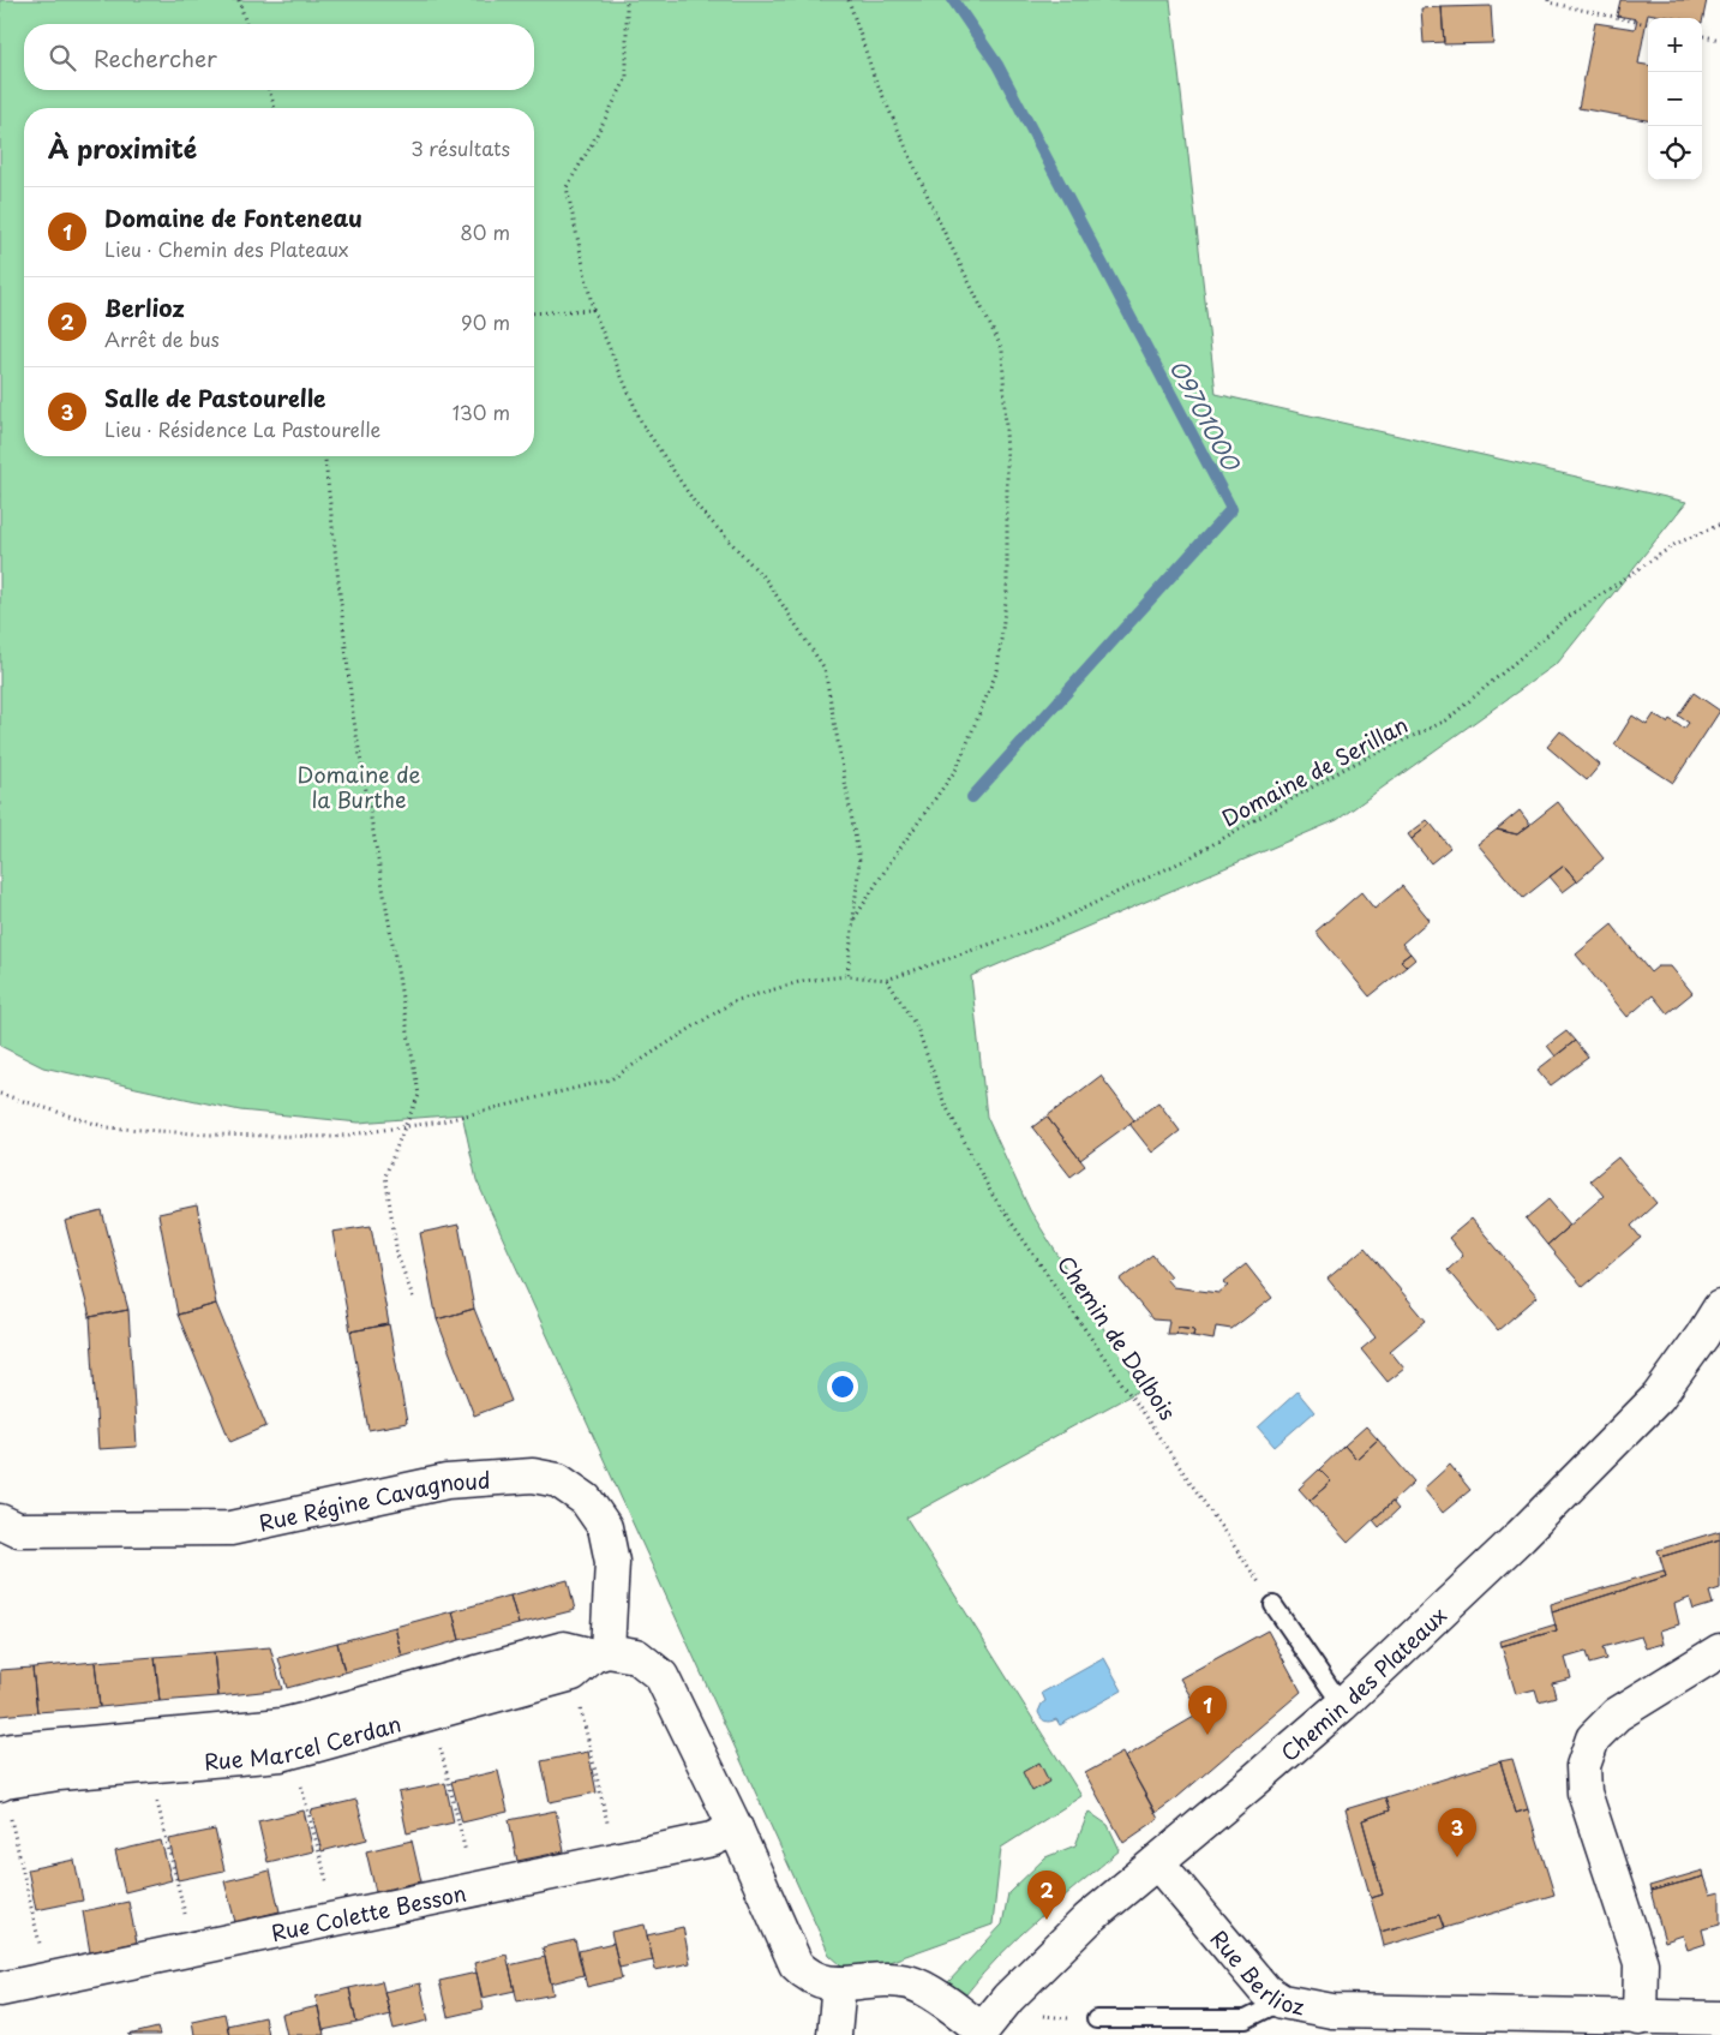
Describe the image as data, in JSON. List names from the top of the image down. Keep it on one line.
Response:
{"streets":{"street":["Rue Régine Cavagnoud","Chemin des Plateaux","Rue Marcel Cerdan","Rue Colette Besson","Rue Berlioz"],"path":["Domaine de Serillan","Chemin de Dalbois"]},"crossings":[["Domaine de Serillan","Chemin de Dalbois"],["Rue Régine Cavagnoud","Rue Marcel Cerdan"],["Chemin des Plateaux","Rue Marcel Cerdan"],["Chemin des Plateaux","Rue Berlioz"],["Rue Marcel Cerdan","Rue Colette Besson"]],"water":["O9701000"],"parks":["Domaine de la Burthe"],"page":{"map_buttons":["+","−"],"search":"Rechercher","heading":["À proximité","3 résultats"],"list":[{"mark":"1","name":"Domaine de Fonteneau","note":"Lieu · Chemin des Plateaux","value":"80 m"},{"mark":"2","name":"Berlioz","note":"Arrêt de bus","value":"90 m"},{"mark":"3","name":"Salle de Pastourelle","note":"Lieu · Résidence La Pastourelle","value":"130 m"}],"pins":["1","3","2"]}}
